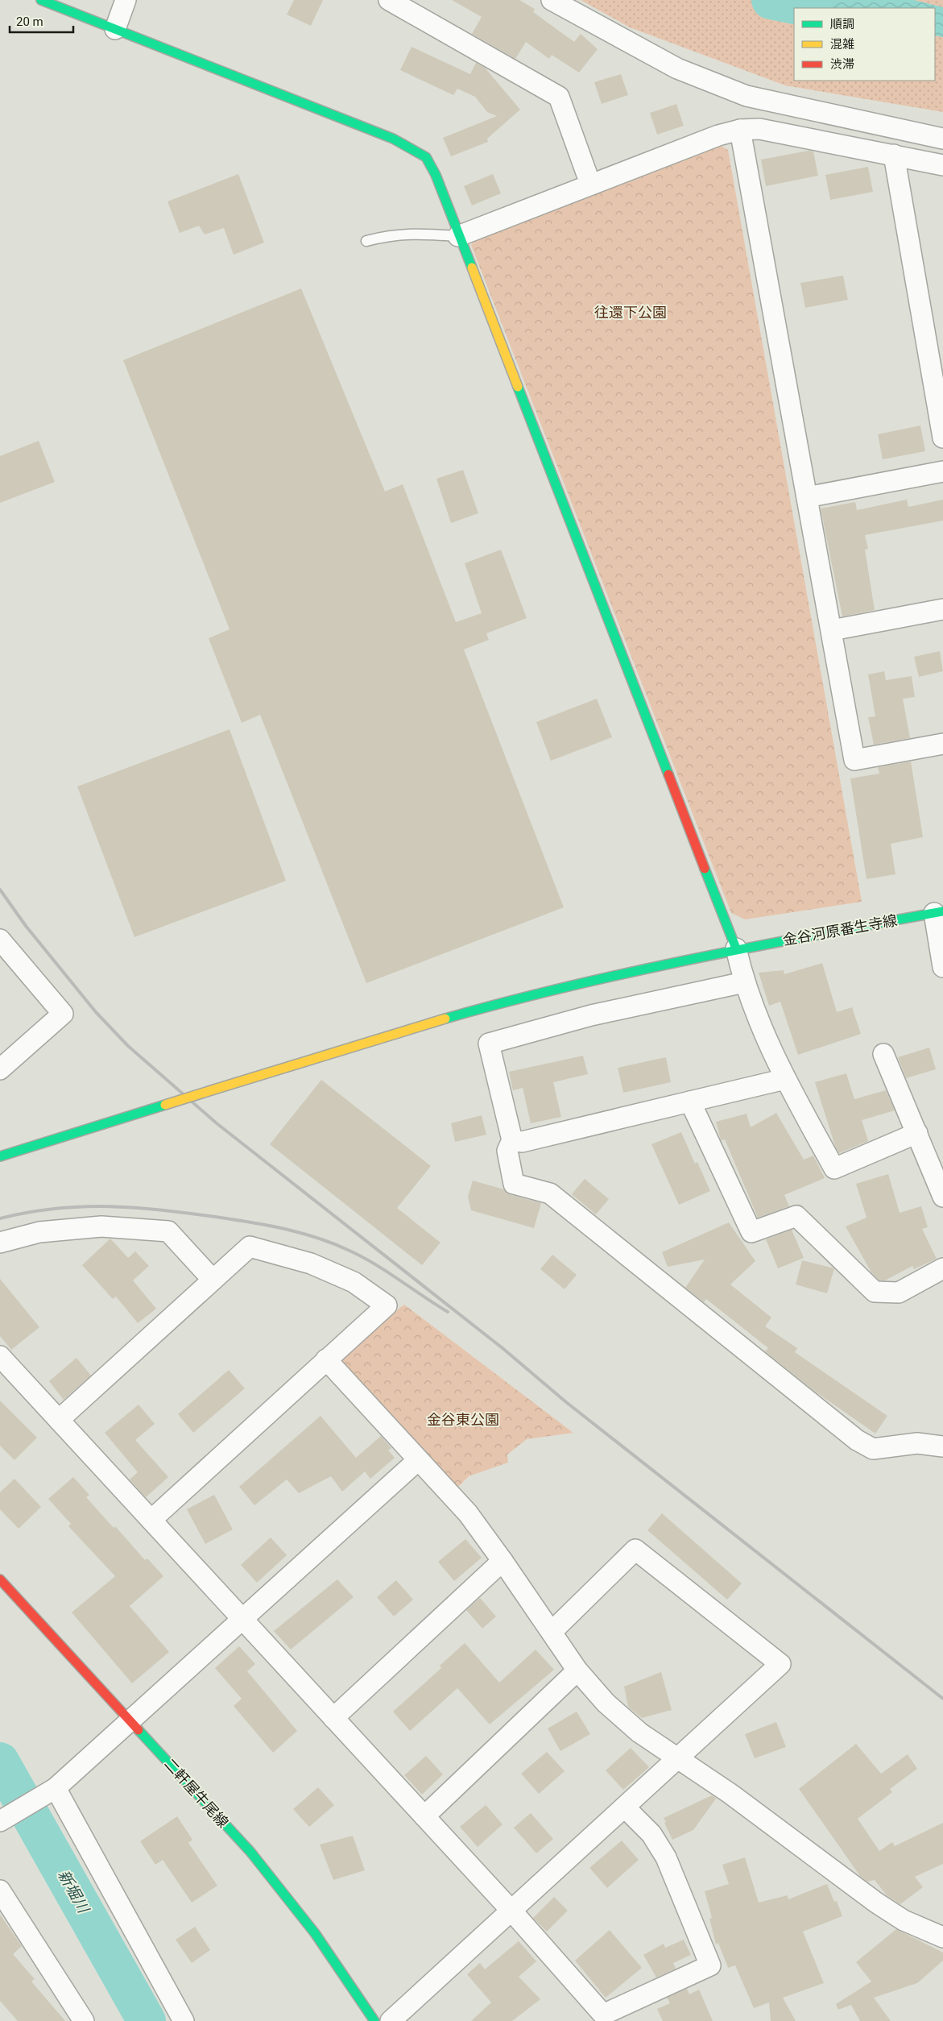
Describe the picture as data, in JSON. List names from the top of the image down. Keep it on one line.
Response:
{"streets":{"street":["金谷河原番生寺線","二軒屋牛尾線"]},"water":["新堀川"],"parks":["往還下公園","金谷東公園"],"legend":["順調","混雑","渋滞"],"scale_bar":"20 m"}
